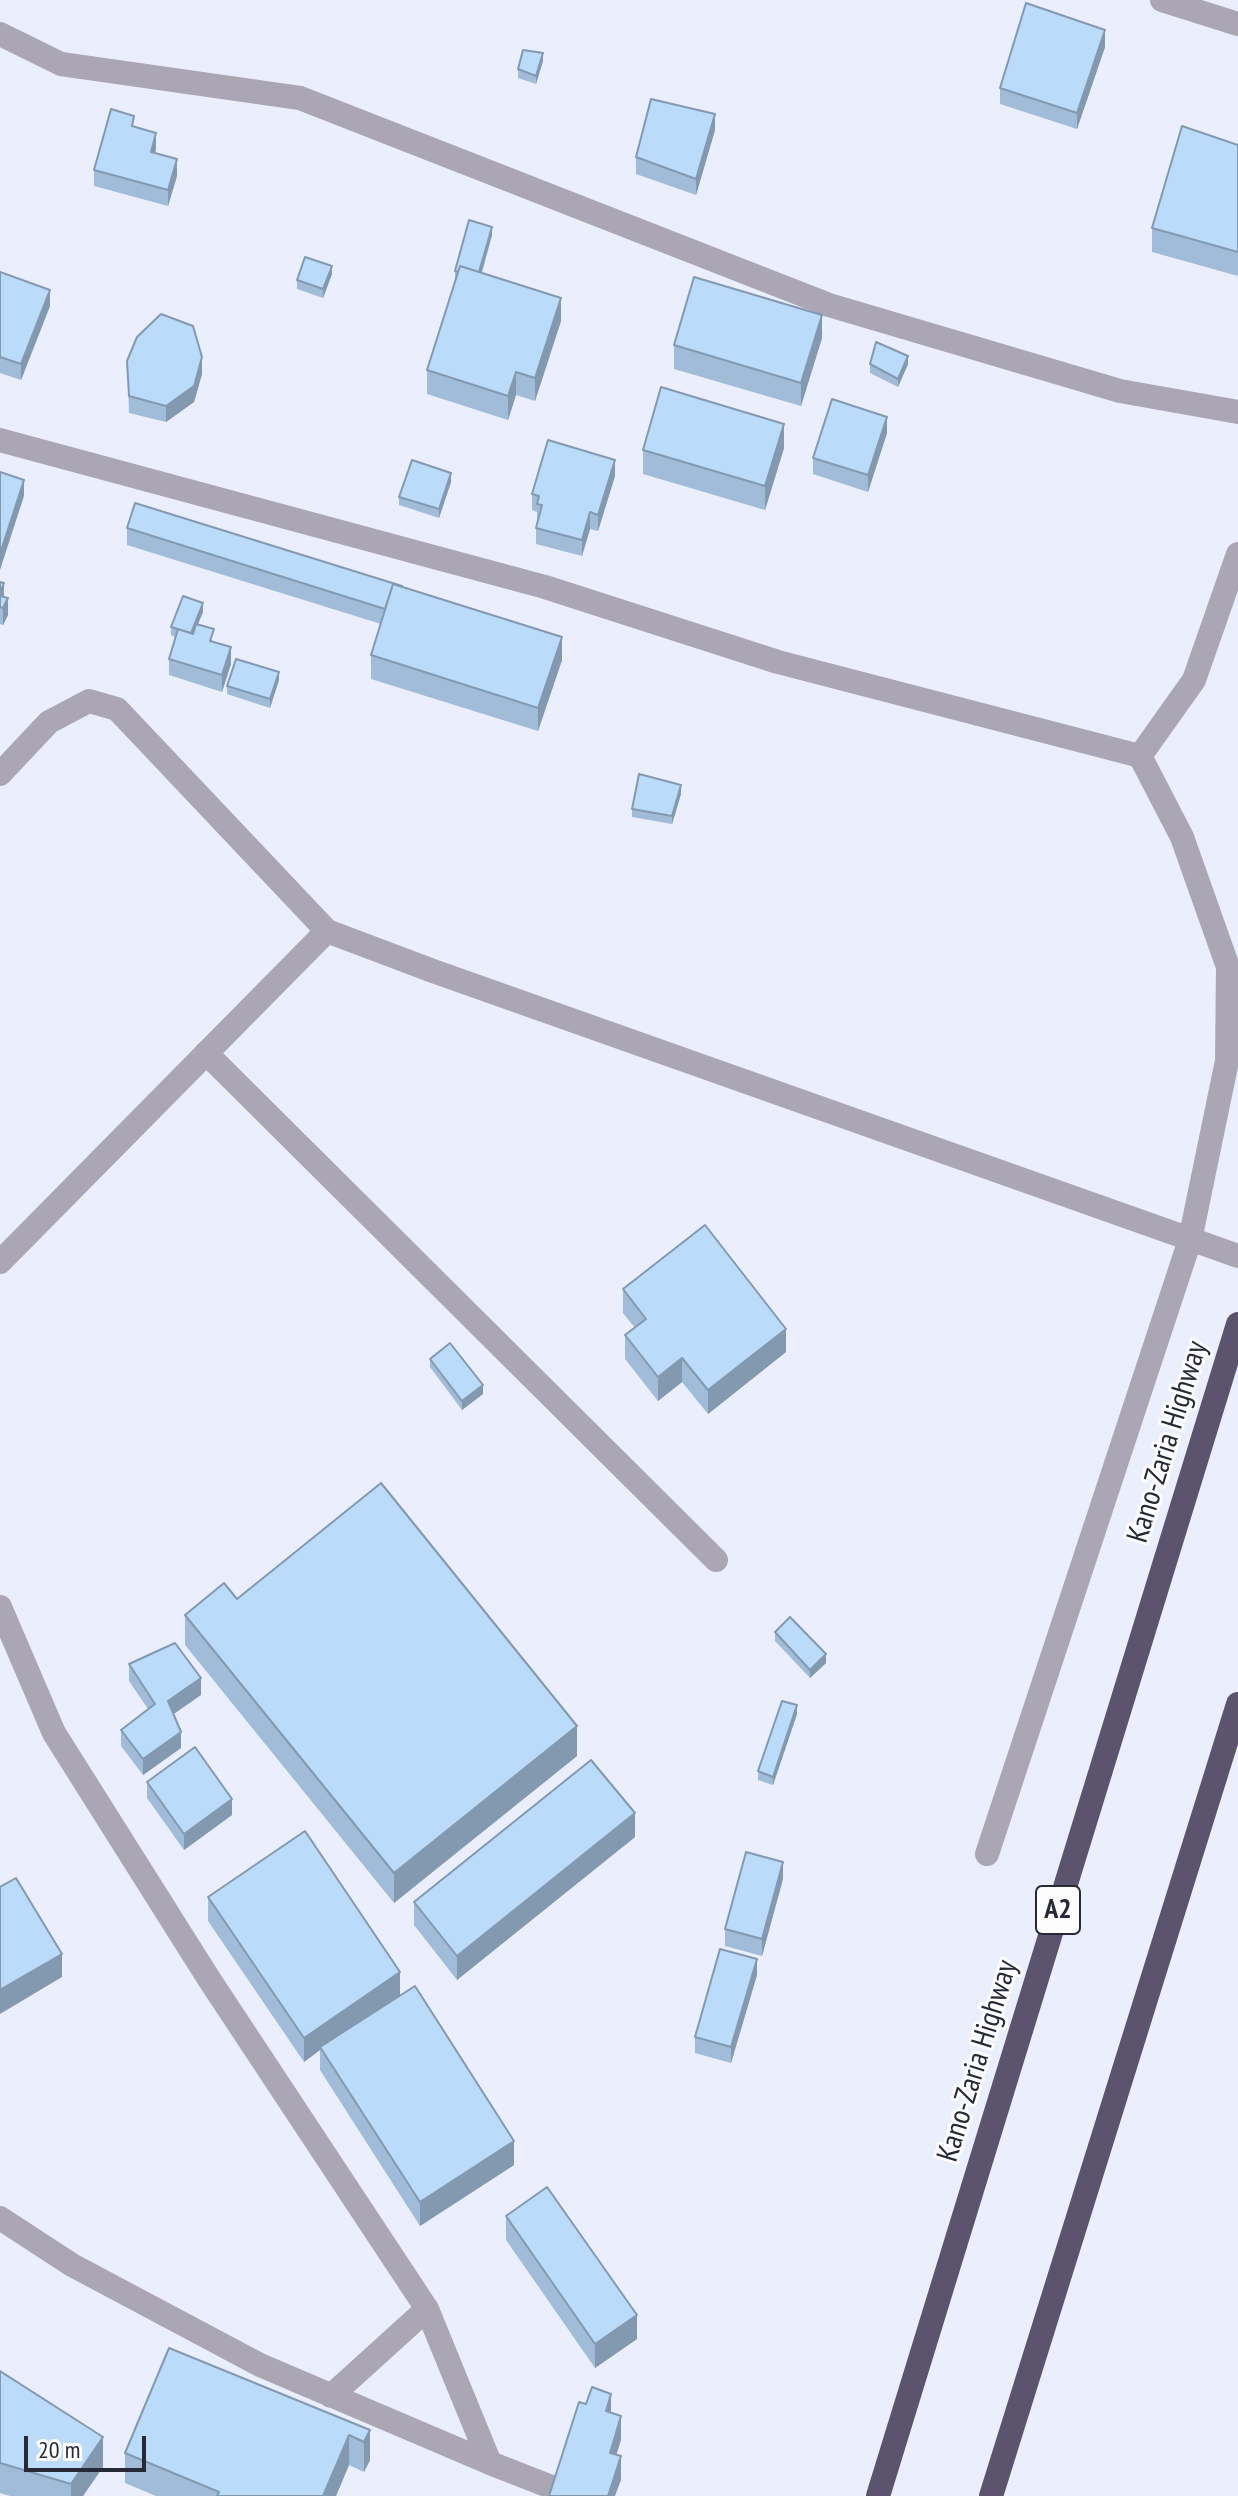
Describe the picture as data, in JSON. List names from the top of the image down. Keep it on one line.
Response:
{"streets":{"highway":["Kano-Zaria Highway","A2"]},"scale_bar":"20 m"}
